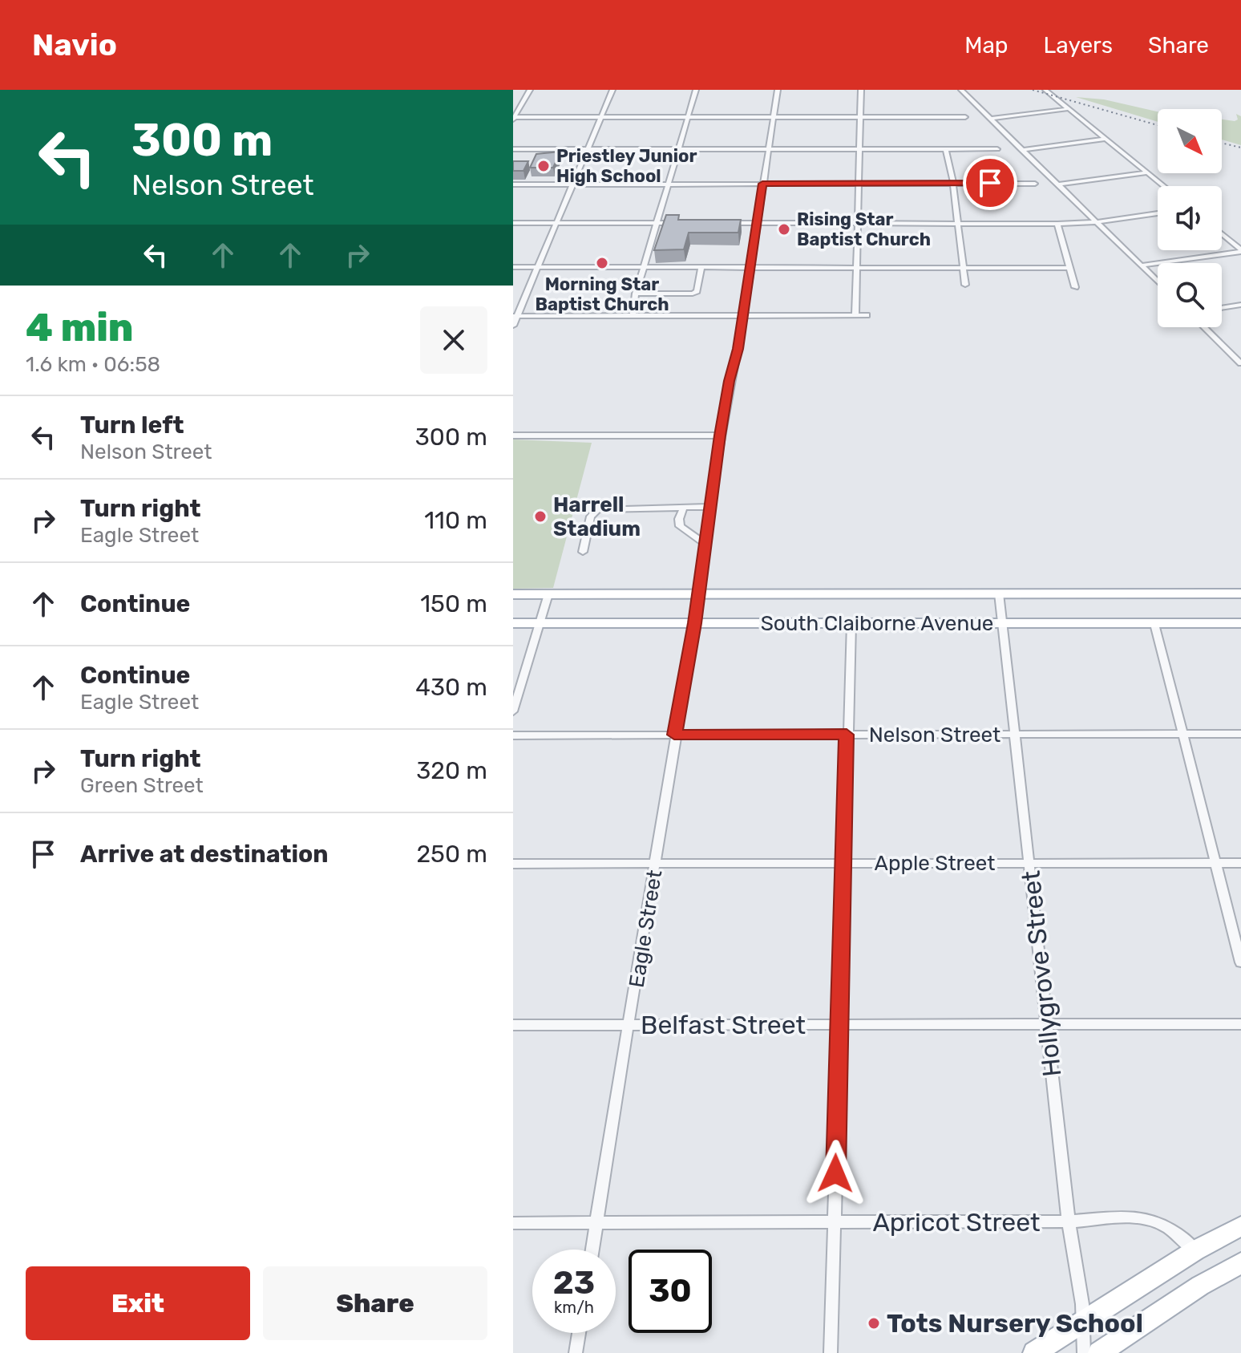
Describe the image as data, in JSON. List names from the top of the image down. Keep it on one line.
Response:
{"streets":{"main road":["South Claiborne Avenue"],"street":["Nelson Street","Apple Street","Eagle Street","Hollygrove Street","Belfast Street","Apricot Street"]},"crossings":[["South Claiborne Avenue","Eagle Street"],["South Claiborne Avenue","Hollygrove Street"],["Nelson Street","Eagle Street"],["Nelson Street","Hollygrove Street"],["Apple Street","Eagle Street"],["Apple Street","Hollygrove Street"],["Eagle Street","Belfast Street"],["Eagle Street","Apricot Street"],["Hollygrove Street","Belfast Street"],["Hollygrove Street","Apricot Street"]],"places":["Priestley Junior High School","Rising Star Baptist Church","Morning Star Baptist Church","Harrell Stadium","Tots Nursery School"],"north":"bottom right","page":{"header":"Navio","nav":["Map","Layers","Share"],"turn":["300 m","Nelson Street"],"heading":["4 min","1.6 km · 06:58"],"list":[{"name":"Turn left","note":"Nelson Street","value":"300 m"},{"name":"Turn right","note":"Eagle Street","value":"110 m"},{"name":"Continue","value":"150 m"},{"name":"Continue","note":"Eagle Street","value":"430 m"},{"name":"Turn right","note":"Green Street","value":"320 m"},{"name":"Arrive at destination","value":"250 m"}],"speed":"23 km/h","limit":"30","buttons":["Exit","Share"]}}
